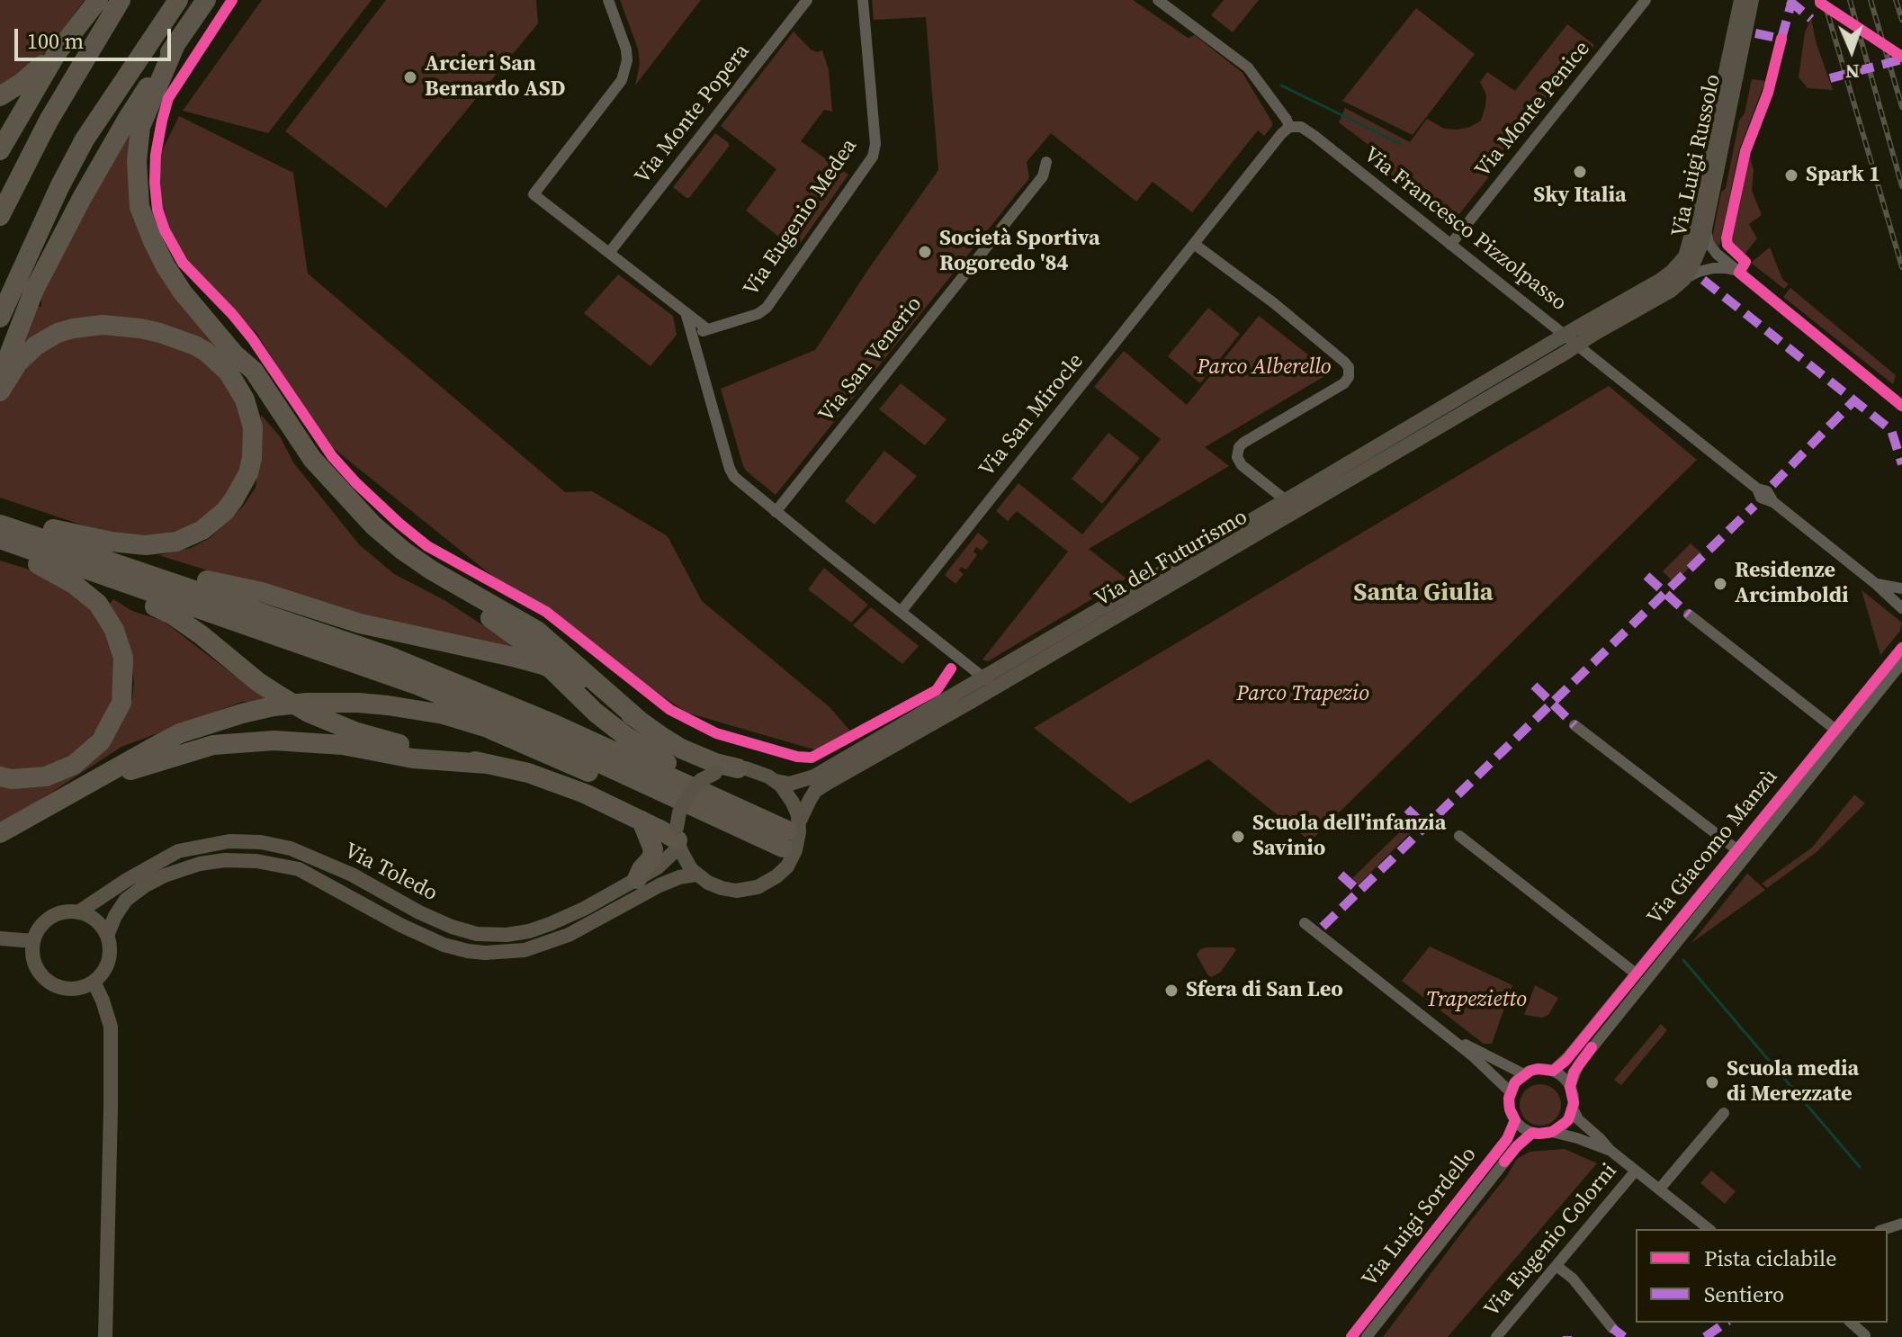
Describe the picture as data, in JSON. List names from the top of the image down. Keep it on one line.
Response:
{"streets":{"street":["Via Monte Penice","Via Monte Popera","Via Luigi Russolo","Via Eugenio Medea","Via Francesco Pizzolpasso","Via San Venerio","Via San Mirocle","Via del Futurismo","Via Giacomo Manzù","Via Toledo","Via Luigi Sordello","Via Eugenio Colorni"]},"crossings":[["Via Monte Penice","Via Francesco Pizzolpasso"],["Via Luigi Russolo","Via Francesco Pizzolpasso"],["Via Luigi Russolo","Via del Futurismo"],["Via Francesco Pizzolpasso","Via San Mirocle"],["Via Francesco Pizzolpasso","Via del Futurismo"],["Via del Futurismo","Via Toledo"],["Via Giacomo Manzù","Via Luigi Sordello"]],"districts":["Santa Giulia"],"parks":["Parco Alberello","Parco Trapezio","Trapezietto"],"places":["Arcieri San Bernardo ASD","Sky Italia","Spark 1","Società Sportiva Rogoredo '84","Residenze Arcimboldi","Scuola dell'infanzia Savinio","Sfera di San Leo","Scuola media di Merezzate"],"legend":["Pista ciclabile","Sentiero"],"scale_bar":"100 m","north":"bottom"}
